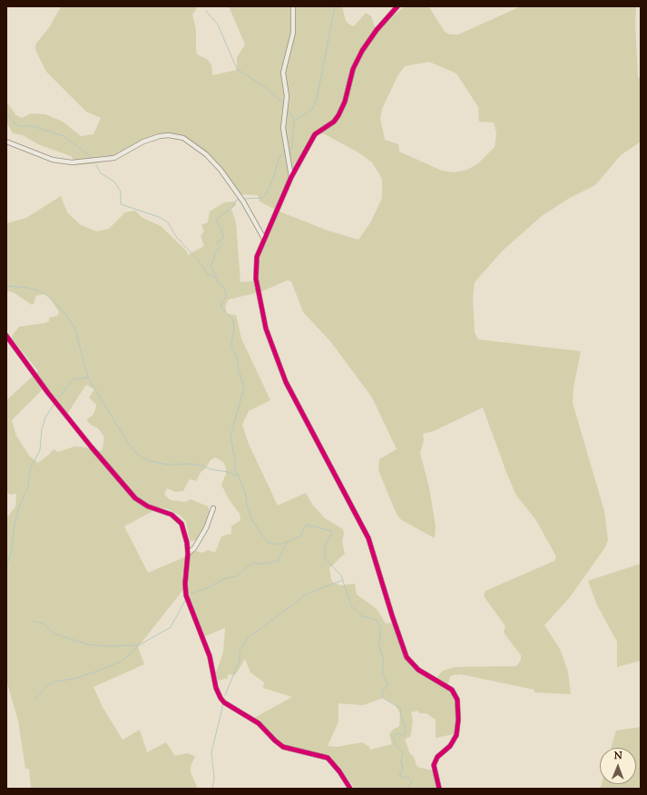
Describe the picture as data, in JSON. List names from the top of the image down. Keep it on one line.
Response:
{"north":"top"}
